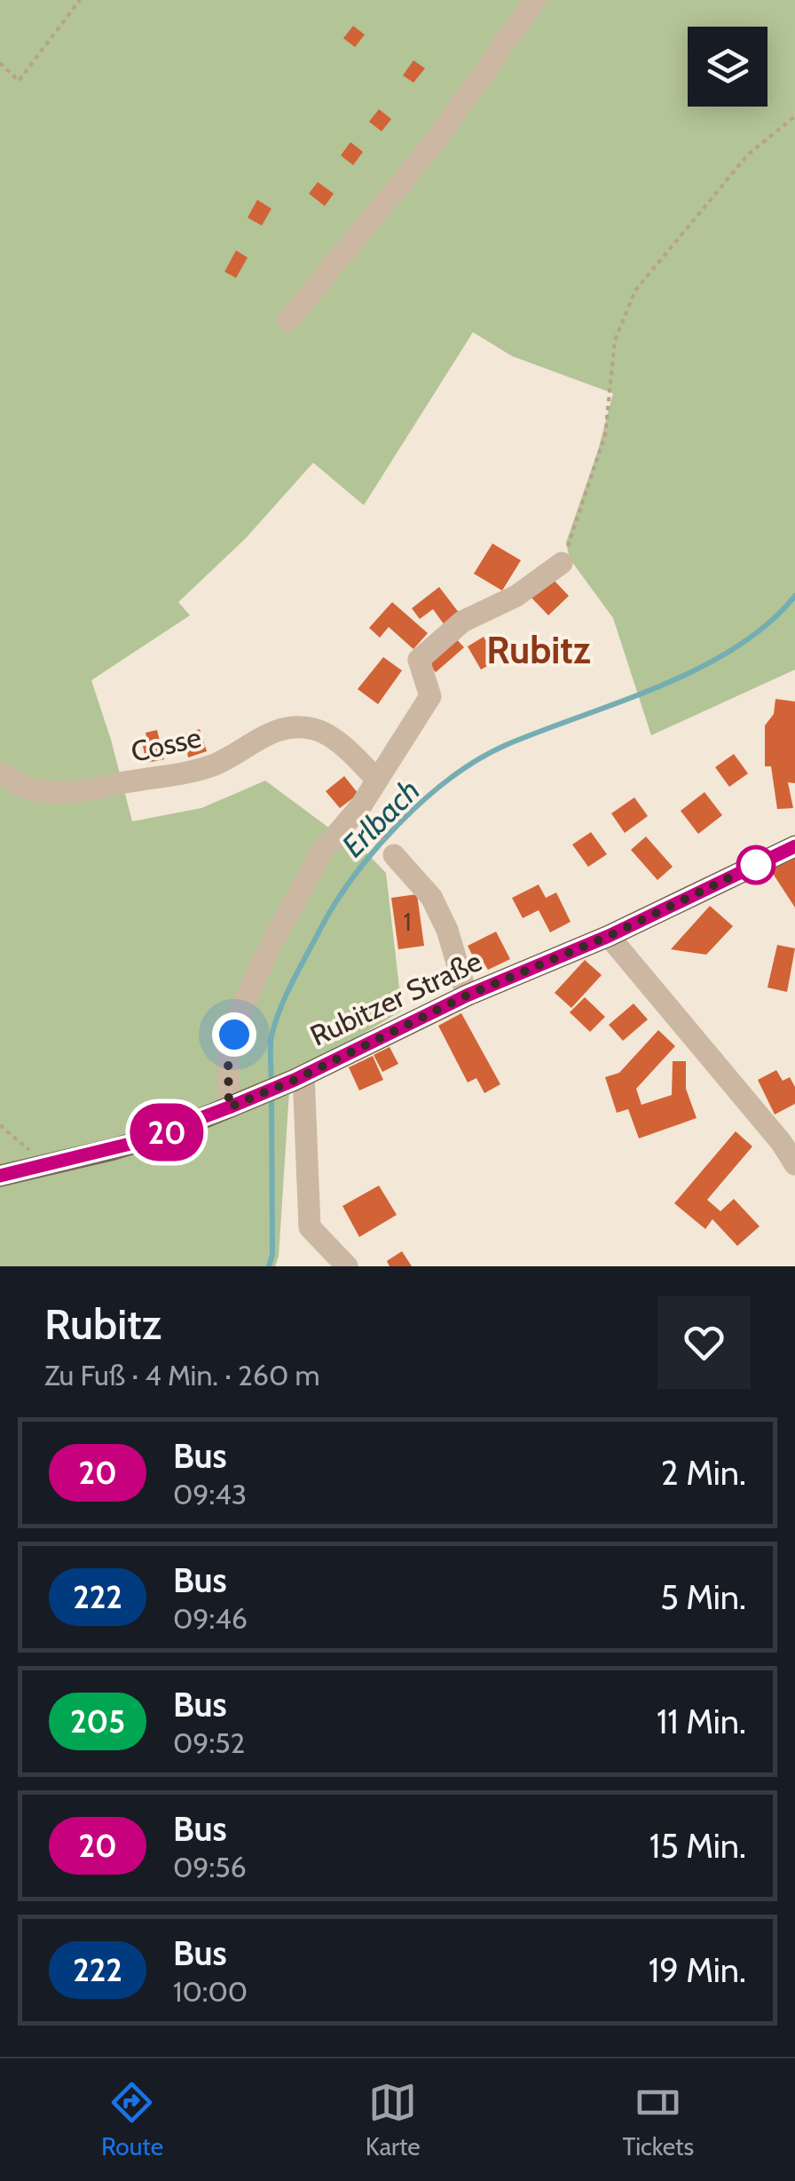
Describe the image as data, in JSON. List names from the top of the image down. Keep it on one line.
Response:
{"streets":{"main road":["Rubitzer Straße"],"street":["Cosse"]},"districts":["Rubitz"],"water":["Erlbach"],"lines":["bus line 20"],"house_numbers":["1"],"page":{"on_map":"20","heading":["Rubitz","Zu Fuß · 4 Min. · 260 m"],"list":[{"mark":"20","name":"Bus","note":"09:43","value":"2 Min."},{"mark":"222","name":"Bus","note":"09:46","value":"5 Min."},{"mark":"205","name":"Bus","note":"09:52","value":"11 Min."},{"mark":"20","name":"Bus","note":"09:56","value":"15 Min."},{"mark":"222","name":"Bus","note":"10:00","value":"19 Min."}],"tabs":["Route","Karte","Tickets"]}}
